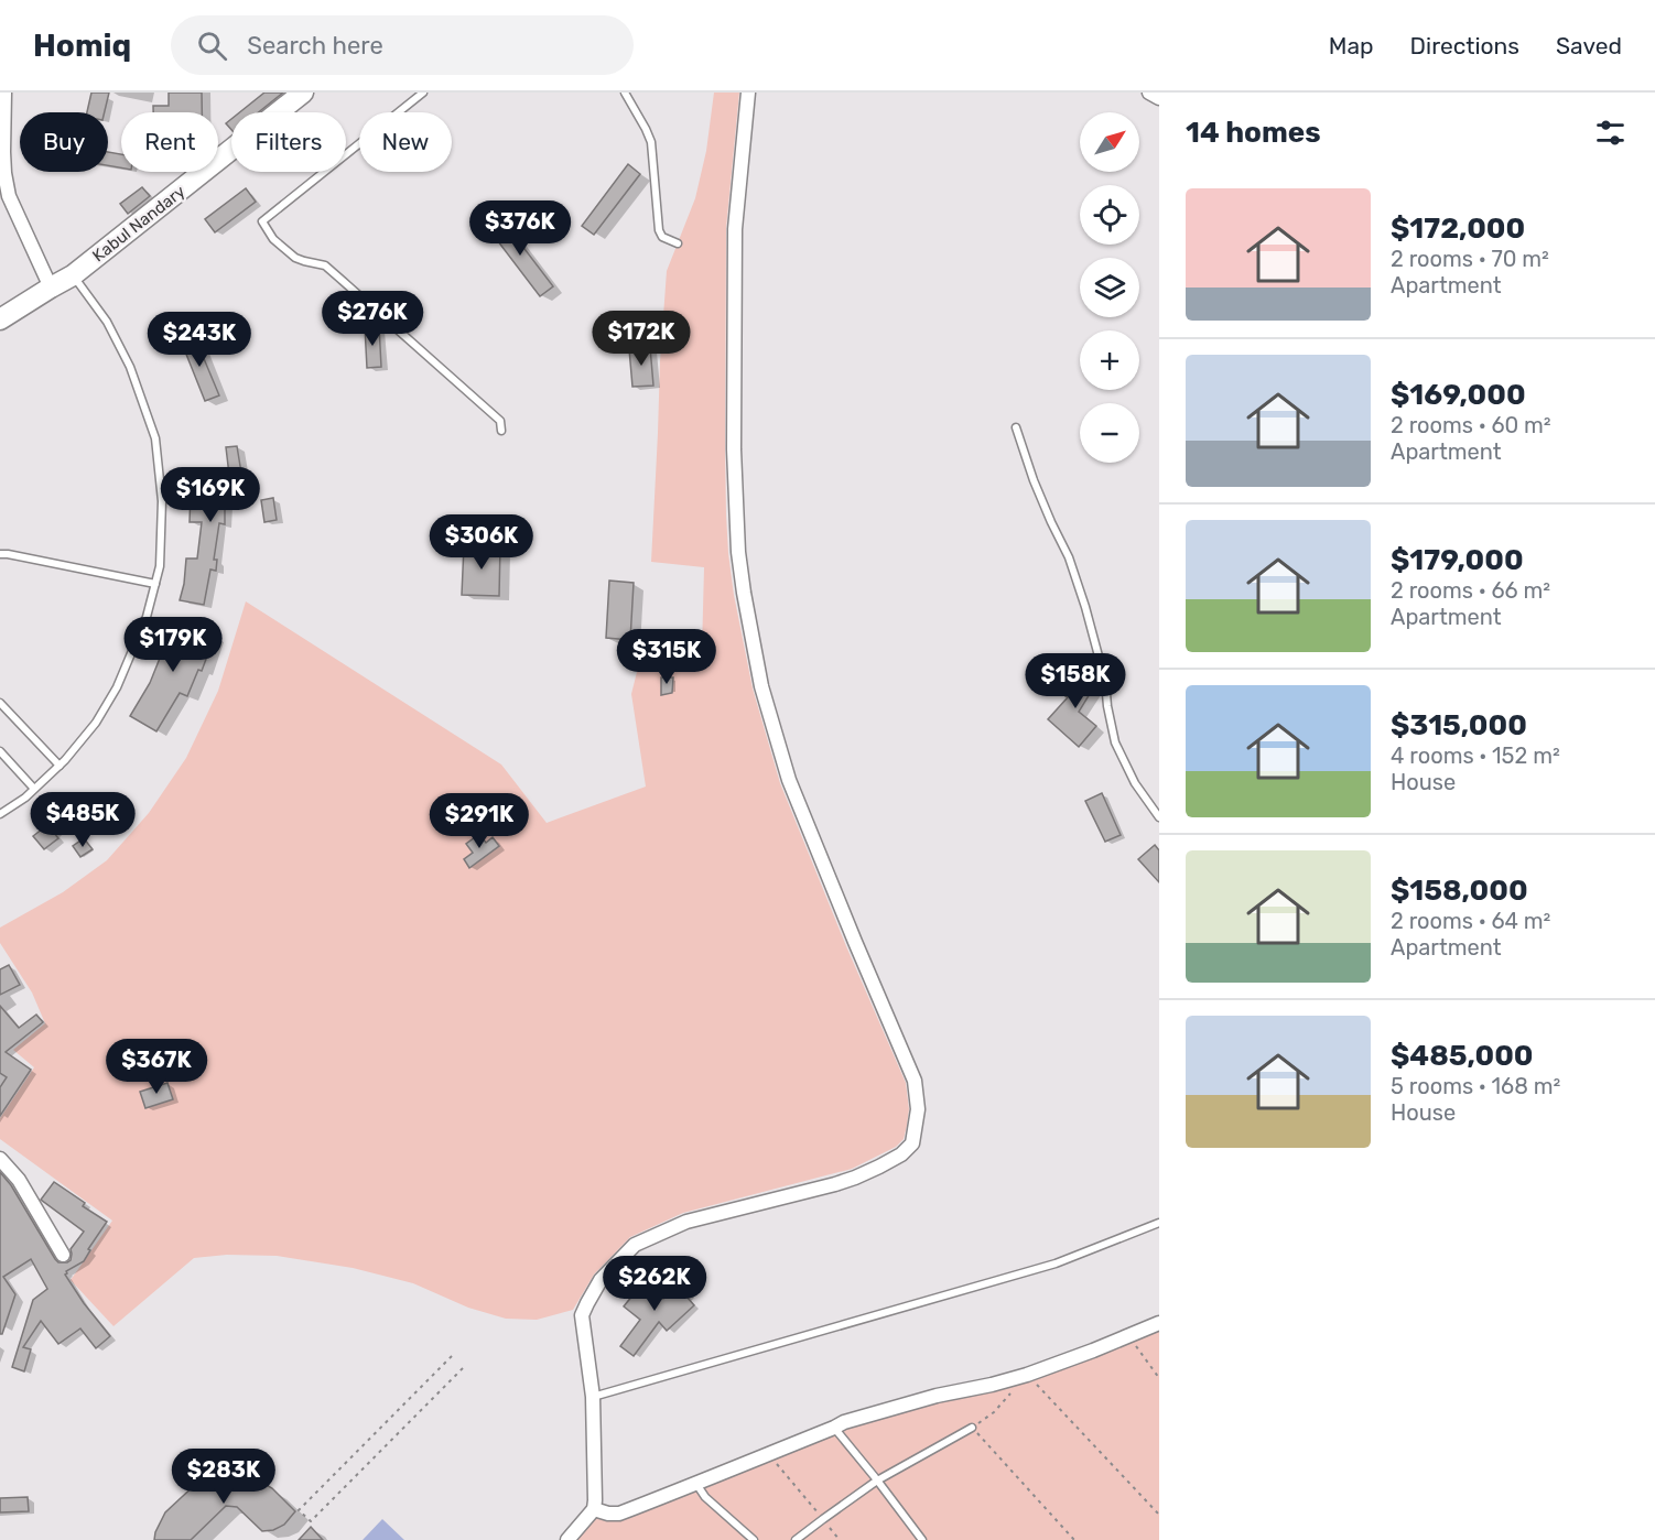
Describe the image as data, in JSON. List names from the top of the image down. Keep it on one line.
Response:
{"streets":{"street":["Kabul Nandary"]},"north":"top right","page":{"header":"Homiq","search":"Search here","nav":["Map","Directions","Saved"],"heading":"14 homes","map_buttons":["+","−"],"chip":["Buy","Rent","Filters","New"],"list":[{"name":"$172,000","note":"2 rooms · 70 m² · Apartment"},{"name":"$169,000","note":"2 rooms · 60 m² · Apartment"},{"name":"$179,000","note":"2 rooms · 66 m² · Apartment"},{"name":"$315,000","note":"4 rooms · 152 m² · House"},{"name":"$158,000","note":"2 rooms · 64 m² · Apartment"},{"name":"$485,000","note":"5 rooms · 168 m² · House"}],"price":["$376K","$276K","$172K","$243K","$169K","$306K","$179K","$315K","$158K","$485K","$291K","$367K","$262K","$283K"]}}
